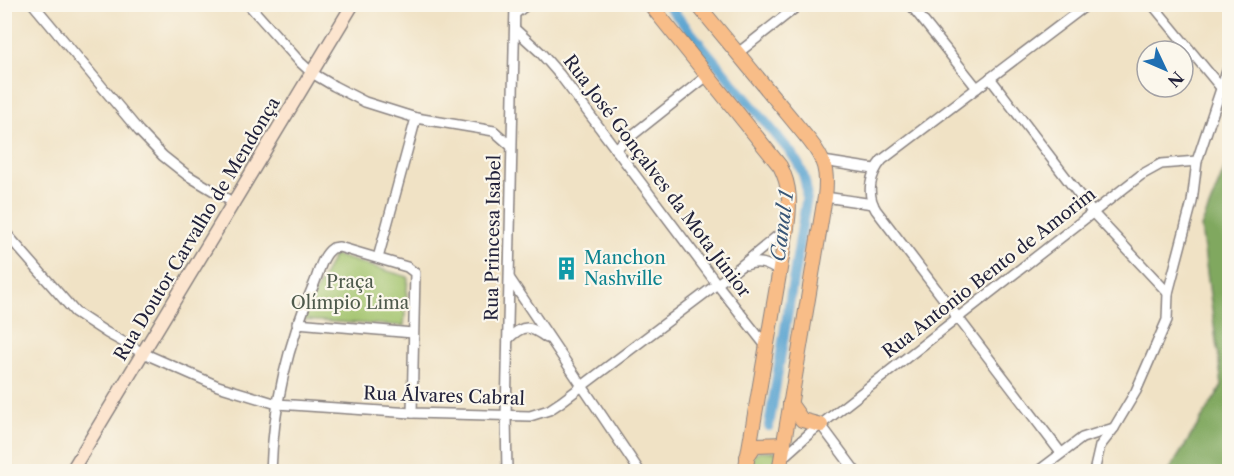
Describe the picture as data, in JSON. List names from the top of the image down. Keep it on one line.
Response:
{"streets":{"main road":["Rua Doutor Carvalho de Mendonça"],"street":["Rua José Gonçalves da Mota Júnior","Rua Princesa Isabel","Rua Antonio Bento de Amorim","Rua Álvares Cabral"]},"crossings":[["Rua José Gonçalves da Mota Júnior","Rua Princesa Isabel"],["Rua José Gonçalves da Mota Júnior","Rua Álvares Cabral"],["Rua Doutor Carvalho de Mendonça","Rua Álvares Cabral"],["Rua Princesa Isabel","Rua Álvares Cabral"]],"water":["Canal 1"],"parks":["Praça Olímpio Lima"],"places":{"building":["Manchon Nashville"]},"north":"bottom right"}
